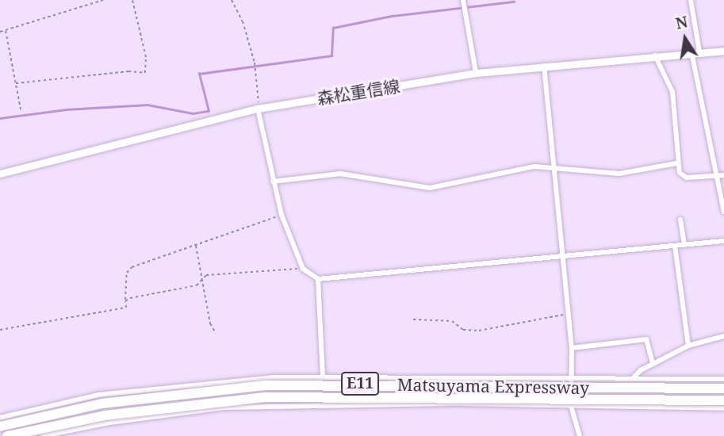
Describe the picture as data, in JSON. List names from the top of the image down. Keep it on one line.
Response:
{"streets":{"highway":["E11","Matsuyama Expressway"],"main road":["森松重信線"]},"north":"top"}
